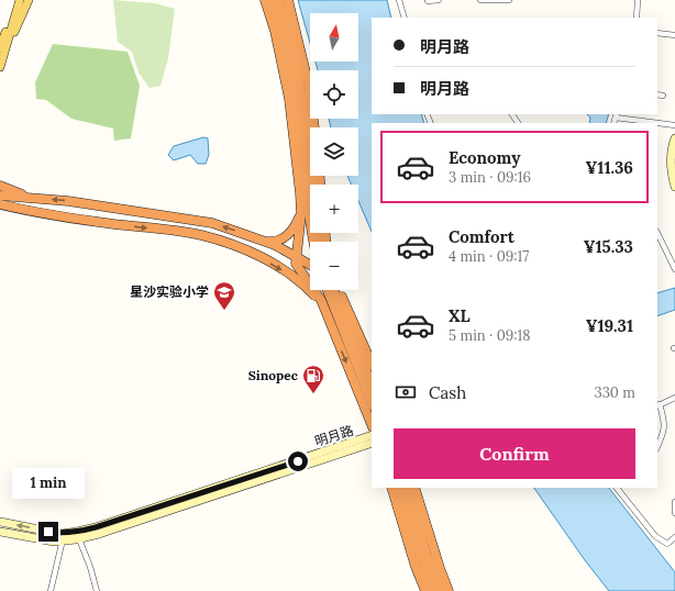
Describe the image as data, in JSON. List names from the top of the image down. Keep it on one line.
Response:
{"streets":{"street":["明月路"]},"places":{"school or university":["星沙实验小学"],"fuel station":["Sinopec"]},"north":"top","page":{"map_buttons":["+","−"],"banner":["明月路","明月路"],"list":[{"name":"Economy","note":"3 min · 09:16","value":"¥11.36"},{"name":"Comfort","note":"4 min · 09:17","value":"¥15.33"},{"name":"XL","note":"5 min · 09:18","value":"¥19.31"}],"pay":["Cash","330 m"],"buttons":"Confirm","bubble":"1 min"}}
